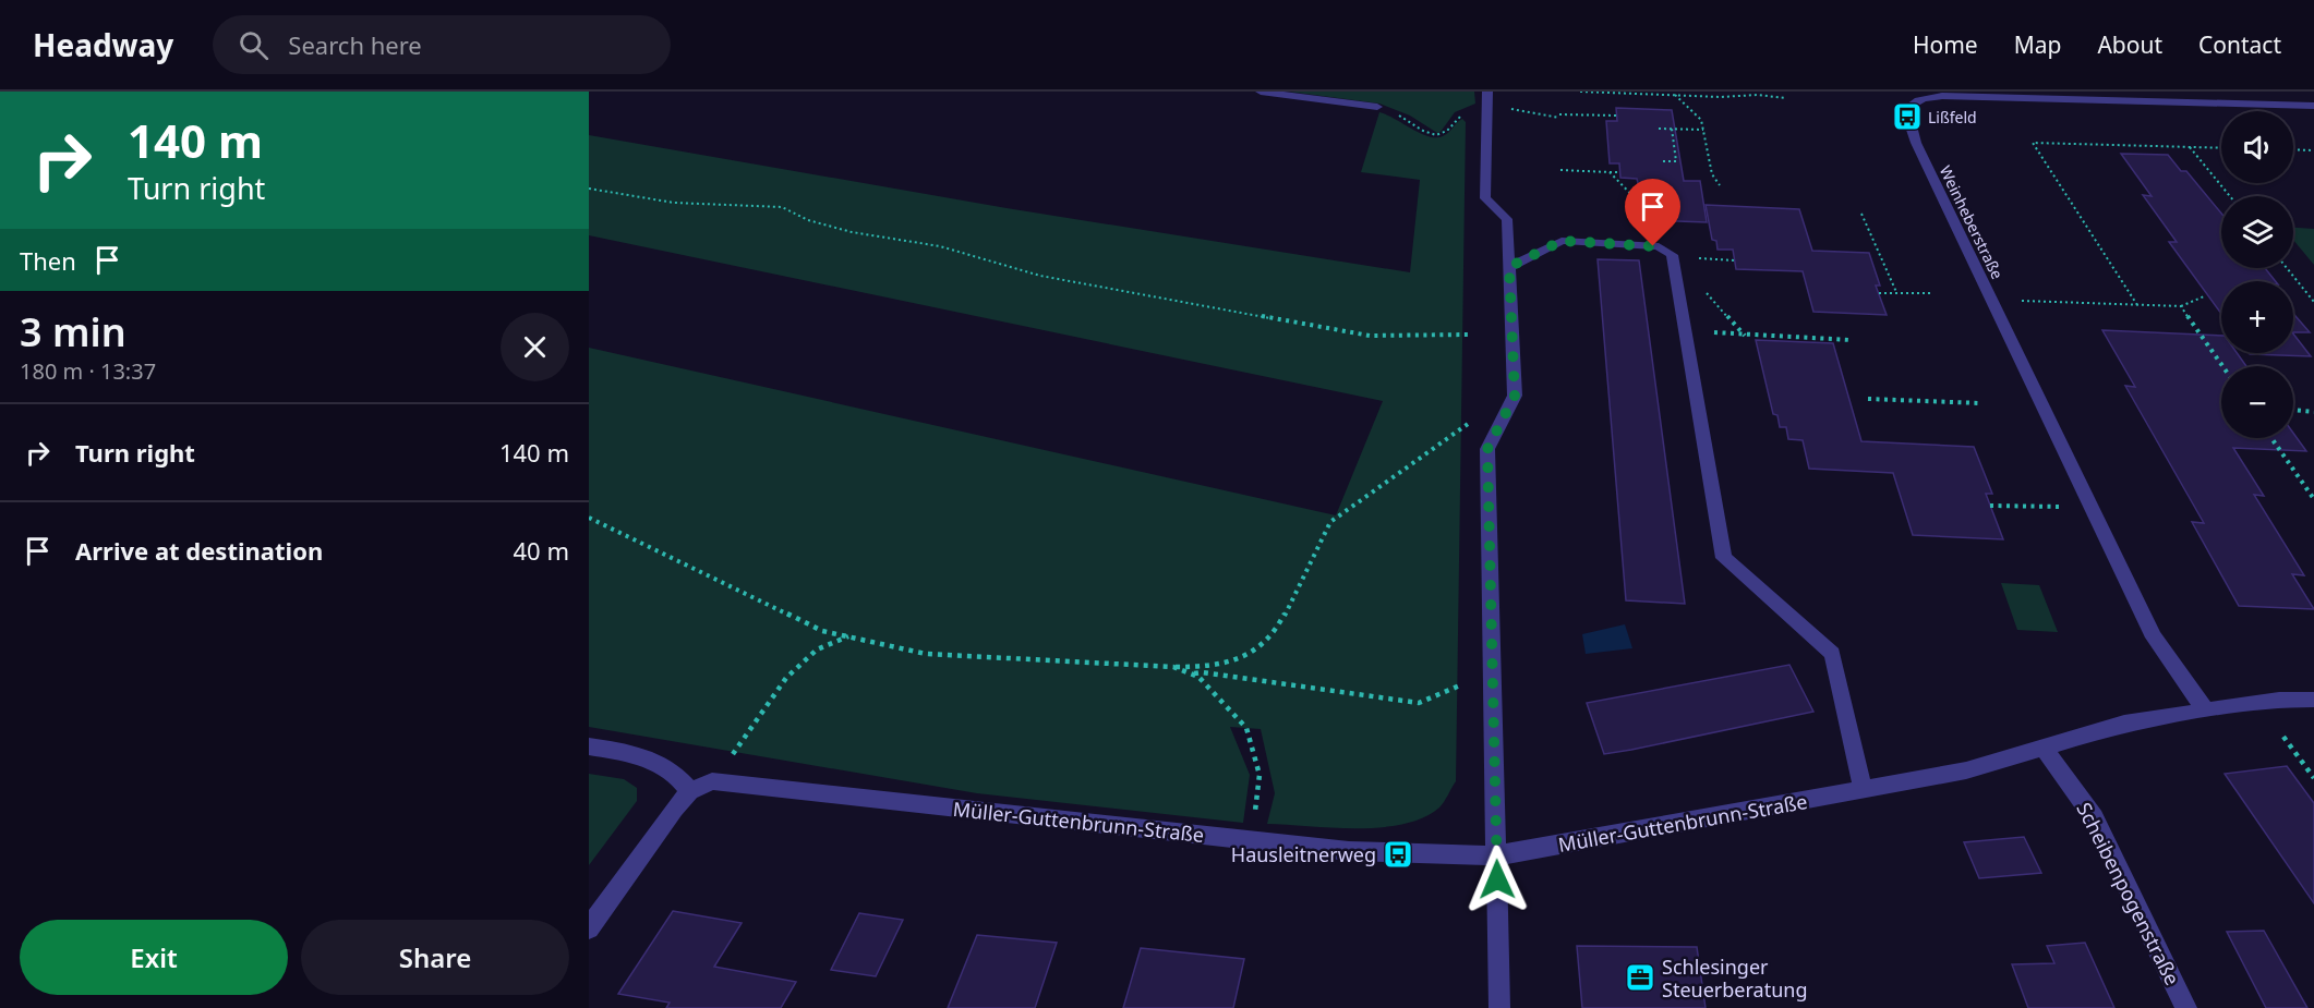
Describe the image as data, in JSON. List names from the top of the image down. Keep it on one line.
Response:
{"streets":{"street":["Weinheberstraße","Müller-Guttenbrunn-Straße","Scheibenpogenstraße"]},"crossings":[["Weinheberstraße","Müller-Guttenbrunn-Straße"],["Müller-Guttenbrunn-Straße","Scheibenpogenstraße"]],"places":{"bus stop":["Lißfeld","Hausleitnerweg"],"office":["Schlesinger Steuerberatung"]},"page":{"header":"Headway","search":"Search here","nav":["Home","Map","About","Contact"],"turn":["140 m","Turn right"],"map_buttons":["+","−"],"then":"Then","heading":["3 min","180 m · 13:37"],"list":[{"name":"Turn right","value":"140 m"},{"name":"Arrive at destination","value":"40 m"}],"buttons":["Exit","Share"]}}
